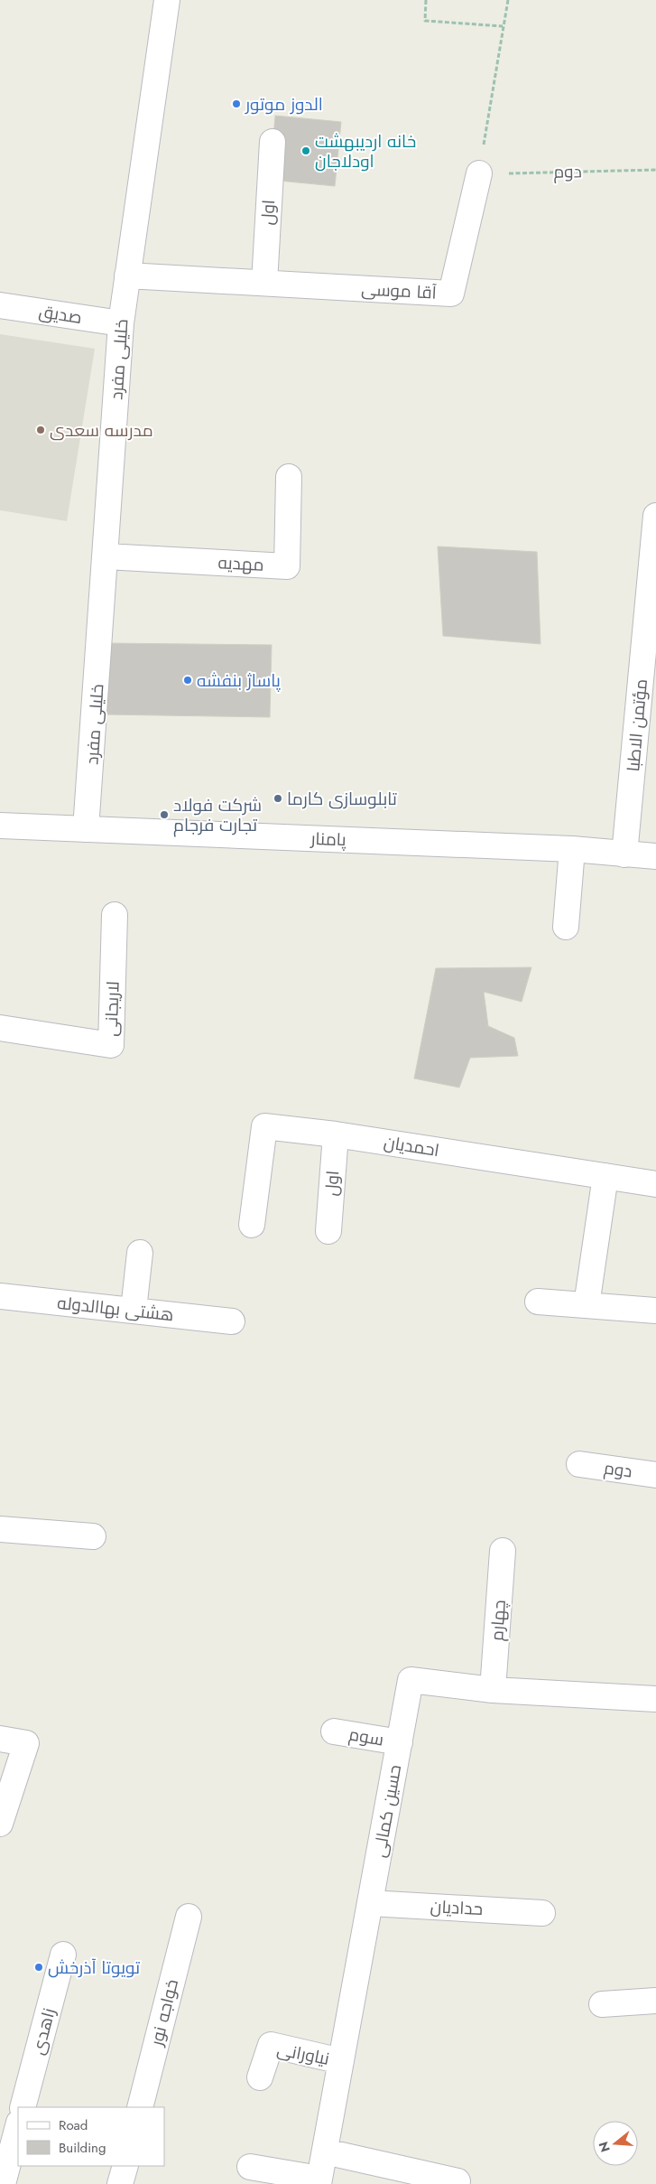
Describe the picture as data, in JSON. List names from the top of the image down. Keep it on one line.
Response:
{"streets":{"street":["دوم","اول","آقا موسی","صدیق","خلیلی مفرد","مهدیه","مؤتمن الاطبا","پامنار","لاریجانی","احمدیان","هشتی بهاالدوله","چهارم","سوم","حسین کمالی","حدادیان","خواجه نور","زاهدی","نیاورانی"]},"crossings":[["دوم","آقا موسی"],["اول","آقا موسی"],["اول","احمدیان"],["آقا موسی","خلیلی مفرد"],["صدیق","خلیلی مفرد"],["خلیلی مفرد","مهدیه"],["خلیلی مفرد","پامنار"],["مؤتمن الاطبا","پامنار"],["چهارم","حسین کمالی"],["سوم","حسین کمالی"],["حسین کمالی","حدادیان"],["حسین کمالی","نیاورانی"]],"places":["الدوز موتور","خانه اردیبهشت اودلاجان","مدرسه سعدی","پاساژ بنفشه","تابلوسازی کارما","شرکت فولاد تجارت فرجام","تویوتا آذرخش"],"legend":["Road","Building"],"north":"left"}
